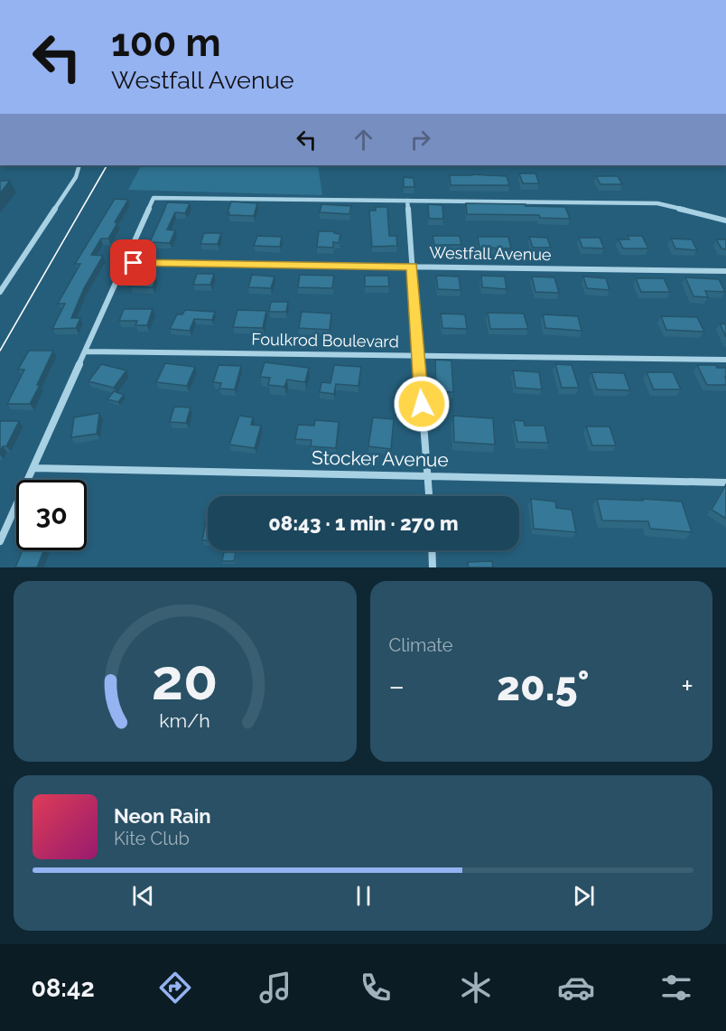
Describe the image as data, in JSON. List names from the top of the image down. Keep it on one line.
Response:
{"streets":{"street":["Westfall Avenue","Foulkrod Boulevard","Stocker Avenue"]},"page":{"turn":["100 m","Westfall Avenue"],"limit":"30","trip":"08:43 · 1 min · 270 m","tile":"Climate","heat":["−","20.5°","+"],"song":["Neon Rain","Kite Club"],"tabs":"08:42","gauge":["20","km/h"]}}
